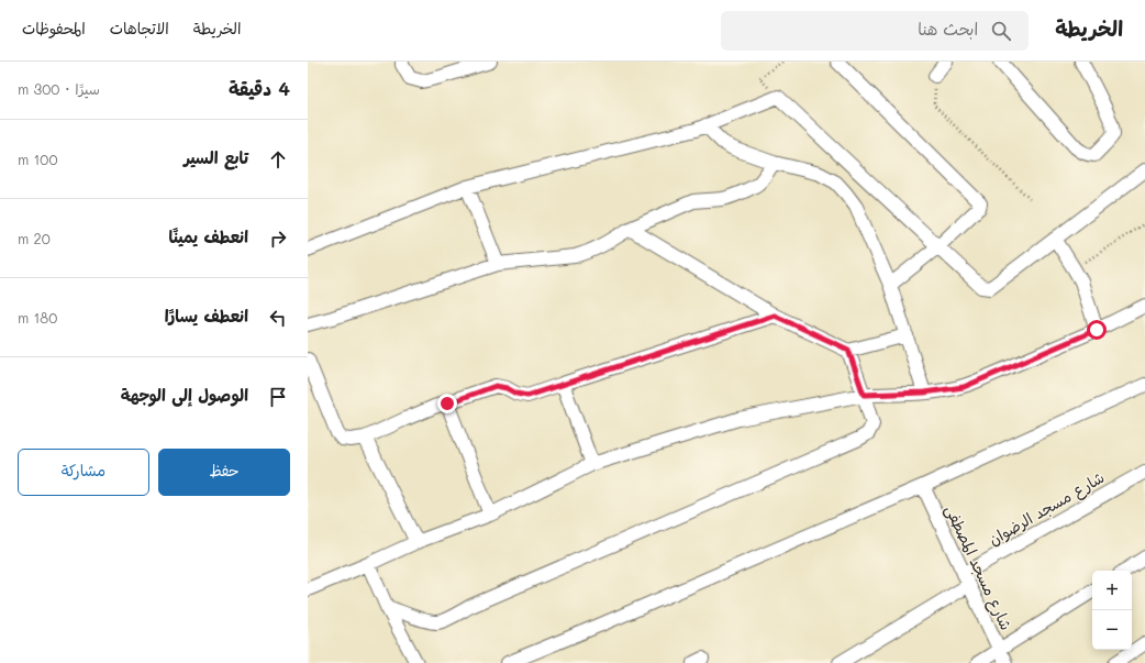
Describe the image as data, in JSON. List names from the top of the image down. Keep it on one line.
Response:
{"streets":{"street":["شارع مسجد الرضوان","شارع مسجد المصطفى"]},"crossings":[["شارع مسجد الرضوان","شارع مسجد المصطفى"]],"page":{"header":"الخريطة","search":"ابحث هنا","nav":["الخريطة","الاتجاهات","المحفوظات"],"heading":["4 دقيقة","سيرًا · 300 m"],"list":[["تابع السير","100 m"],["انعطف يمينًا","20 m"],["انعطف يسارًا","180 m"],"الوصول إلى الوجهة"],"buttons":["حفظ","مشاركة"],"map_buttons":["+","−"]}}
